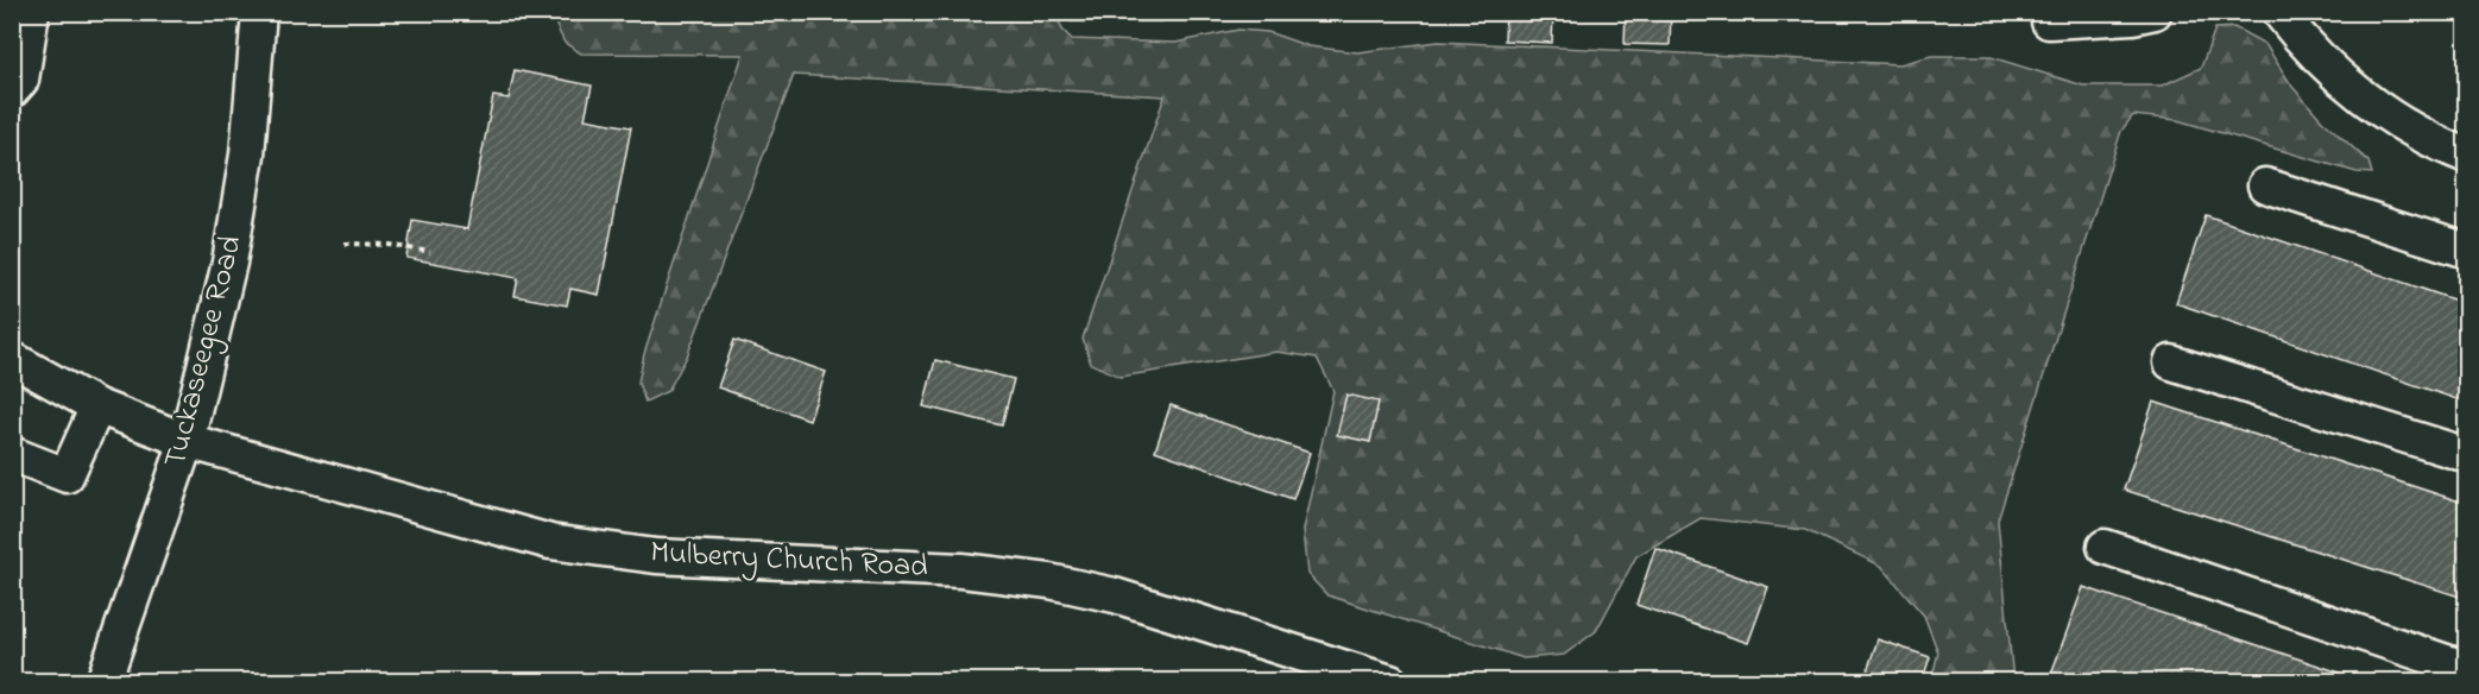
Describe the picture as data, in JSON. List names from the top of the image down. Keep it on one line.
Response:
{"streets":{"street":["Tuckaseegee Road","Mulberry Church Road"]},"crossings":[["Tuckaseegee Road","Mulberry Church Road"]]}
